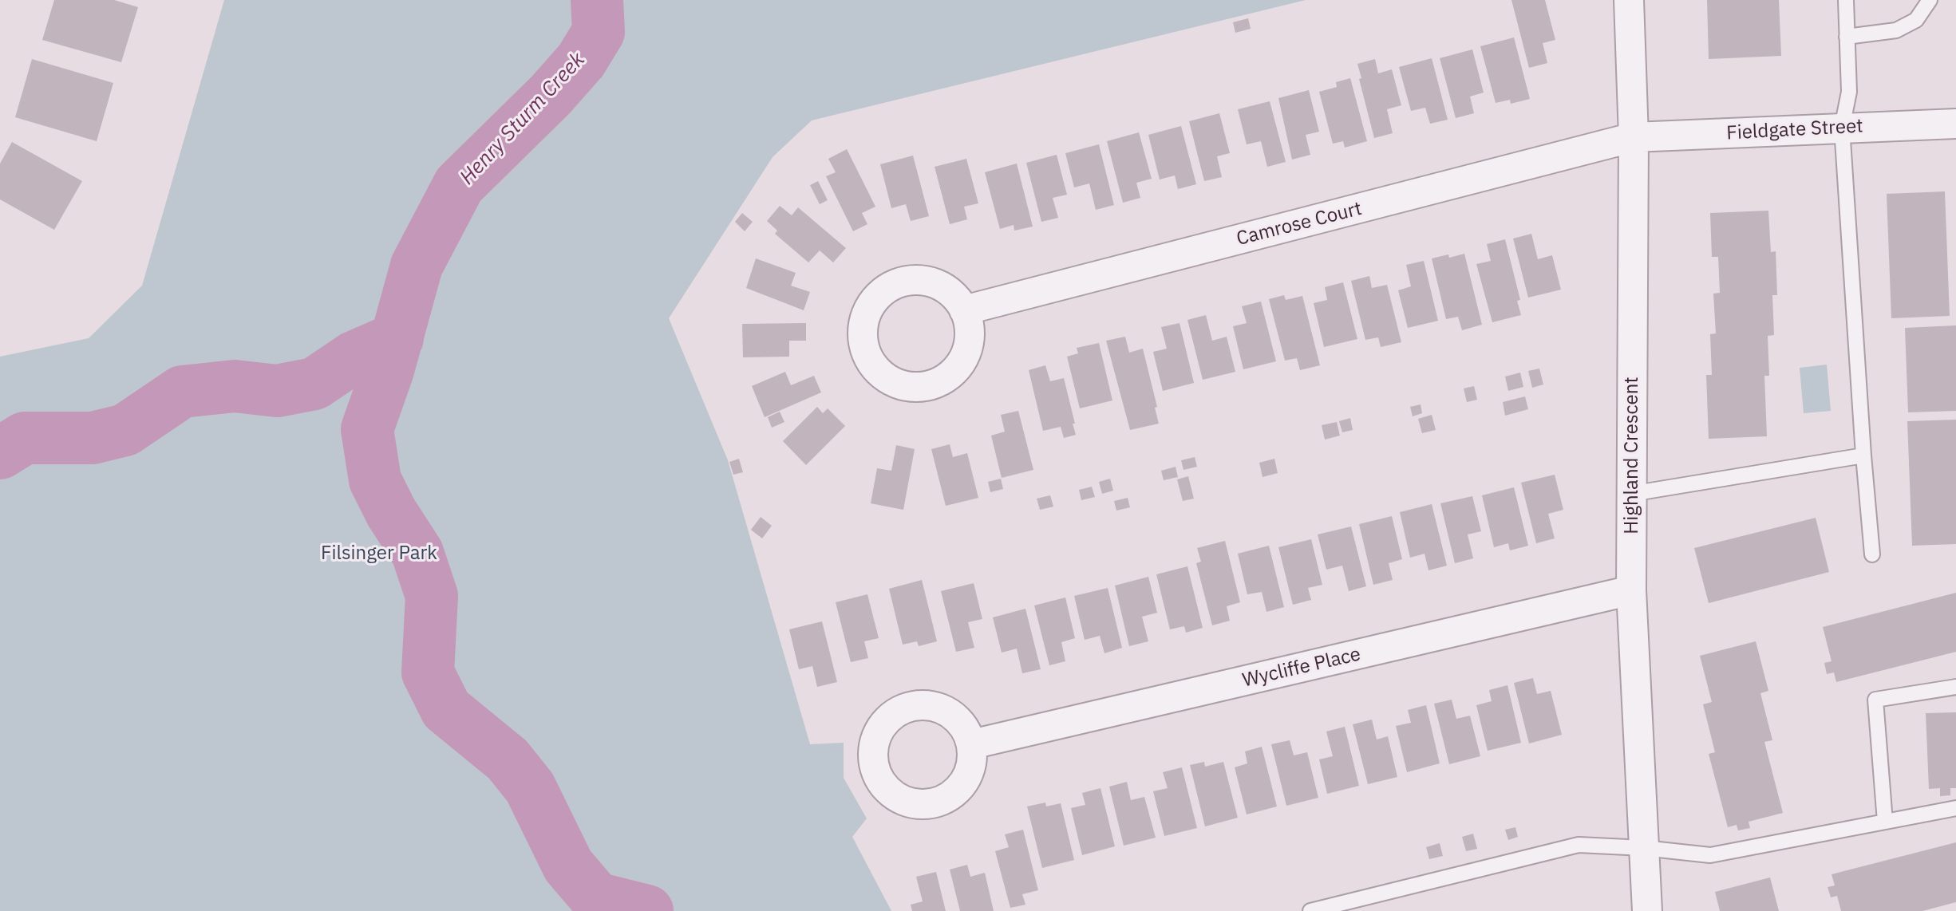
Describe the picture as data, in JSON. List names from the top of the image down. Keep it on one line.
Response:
{"streets":{"street":["Fieldgate Street","Camrose Court","Highland Crescent","Wycliffe Place"]},"crossings":[["Fieldgate Street","Camrose Court"],["Fieldgate Street","Highland Crescent"],["Camrose Court","Highland Crescent"],["Highland Crescent","Wycliffe Place"]],"water":["Henry Sturm Creek"],"parks":["Filsinger Park"]}
